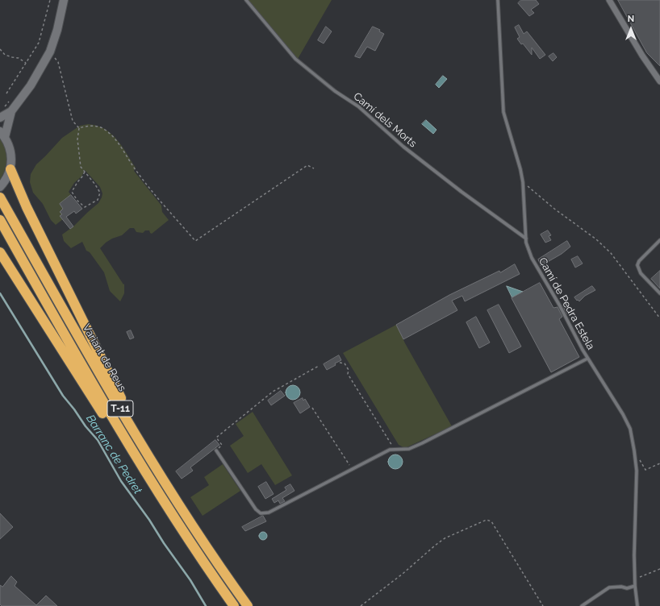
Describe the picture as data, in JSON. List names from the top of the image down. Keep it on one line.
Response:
{"streets":{"highway":["Variant de Reus","T-11"],"lane":["Camí dels Morts","Camí de Pedra Estela"]},"crossings":[["Camí dels Morts","Camí de Pedra Estela"]],"water":["Barranc de Pedret"],"north":"top"}
